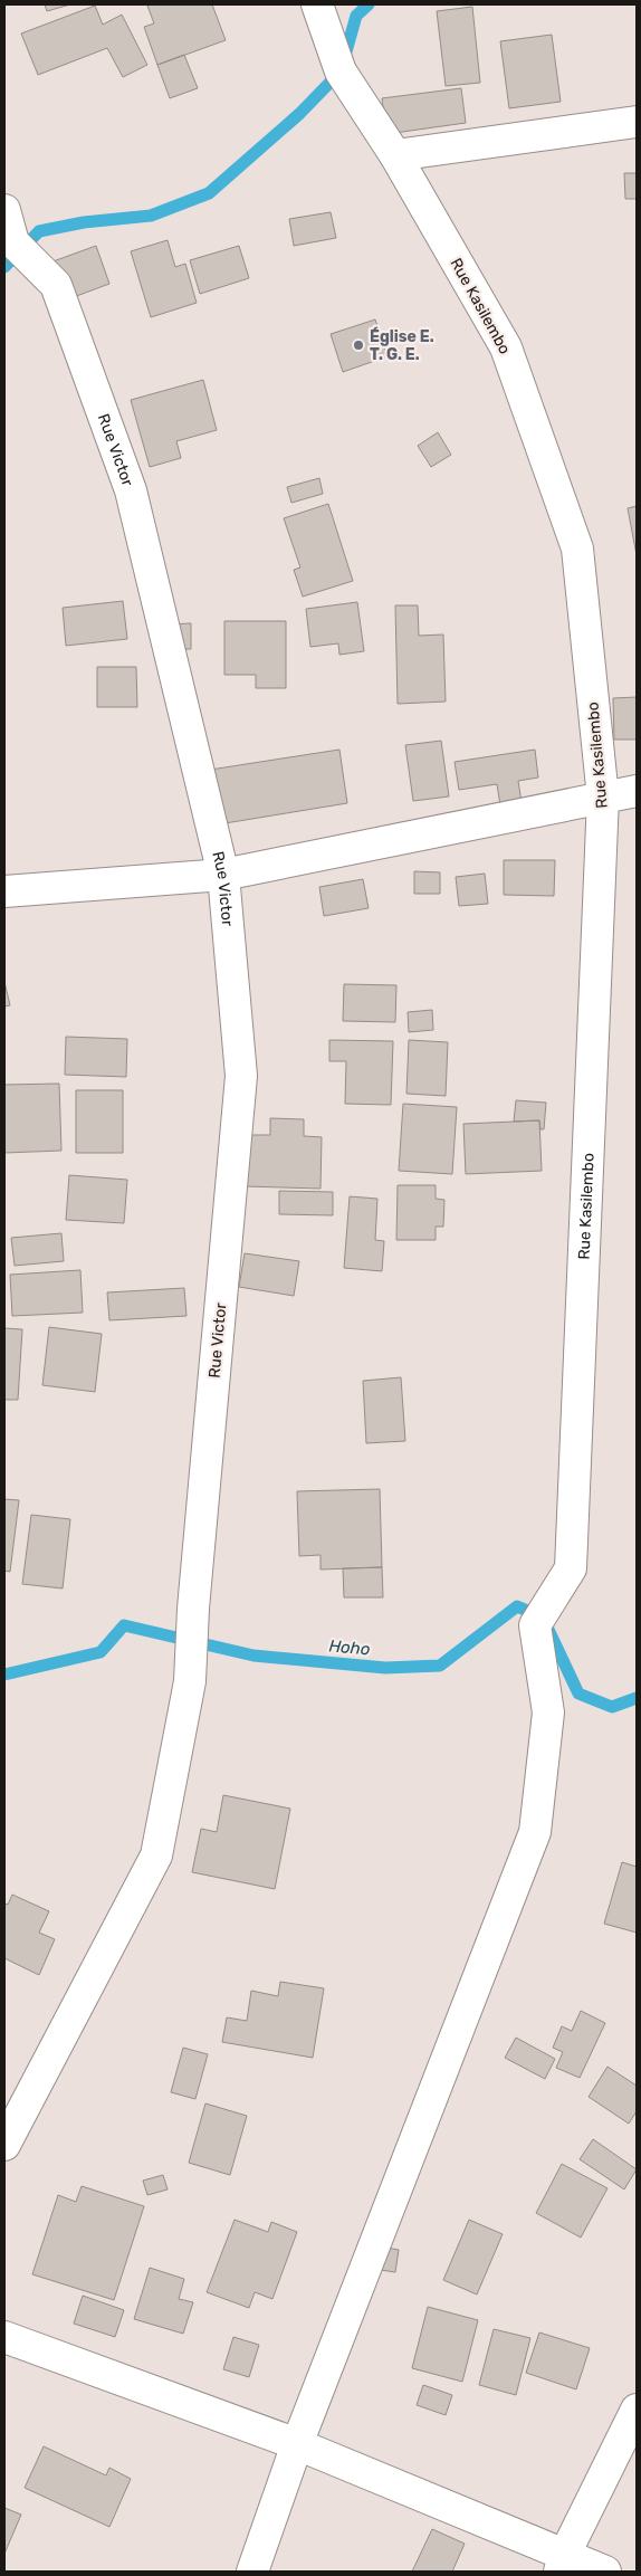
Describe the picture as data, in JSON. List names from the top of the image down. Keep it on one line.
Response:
{"streets":{"street":["Rue Kasilembo","Rue Victor"]},"water":["Hoho"],"places":["Église E. T. G. E."]}
